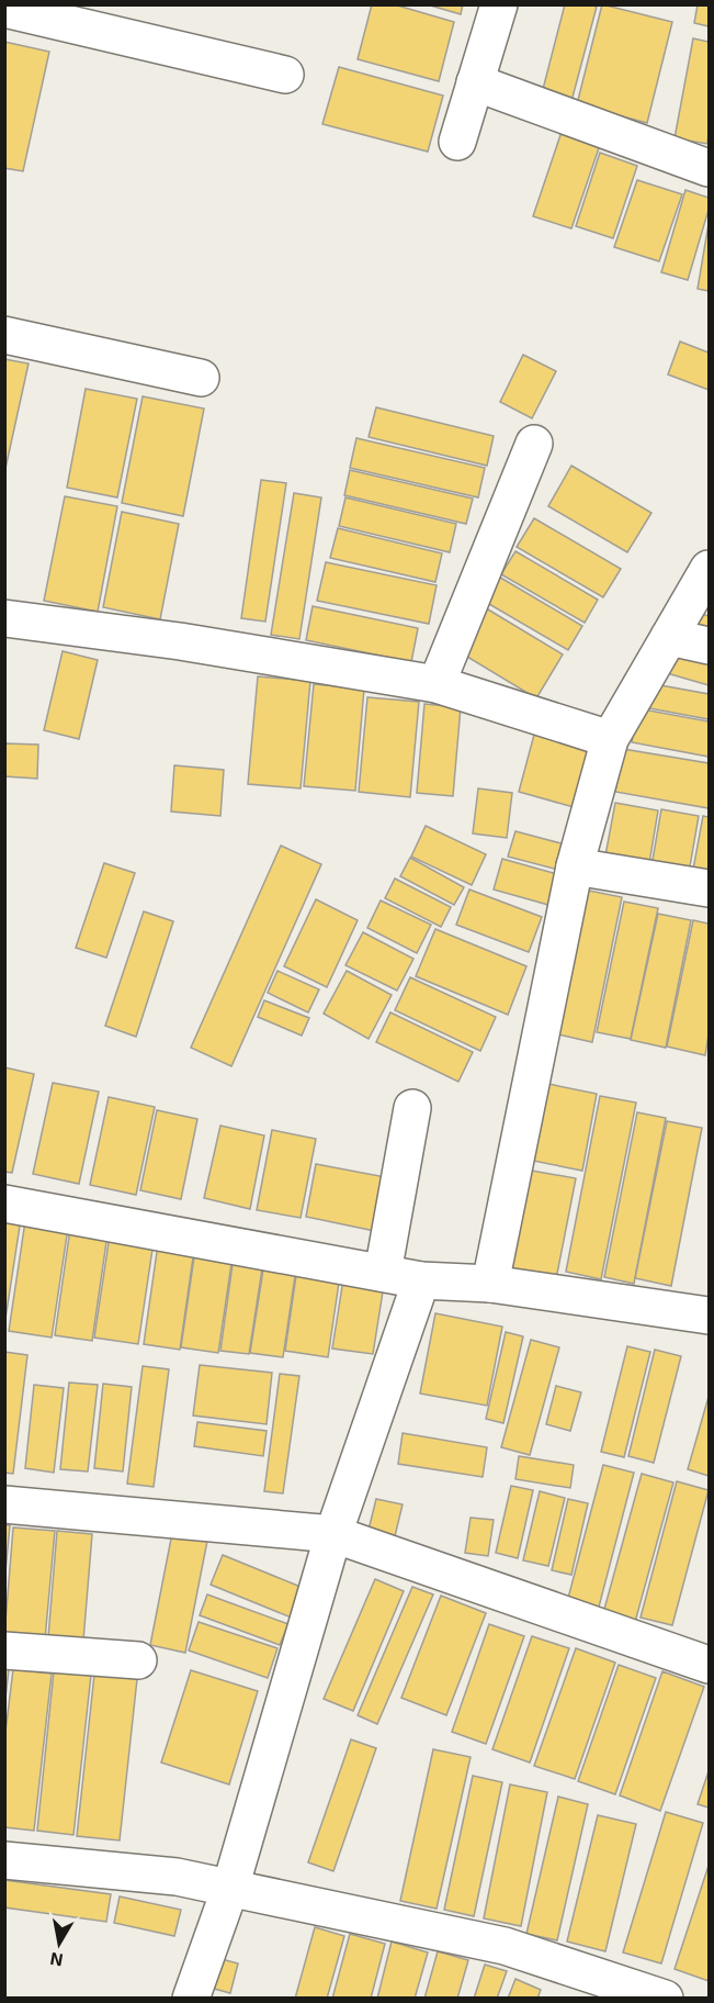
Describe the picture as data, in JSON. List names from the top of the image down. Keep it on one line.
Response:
{"north":"bottom"}
